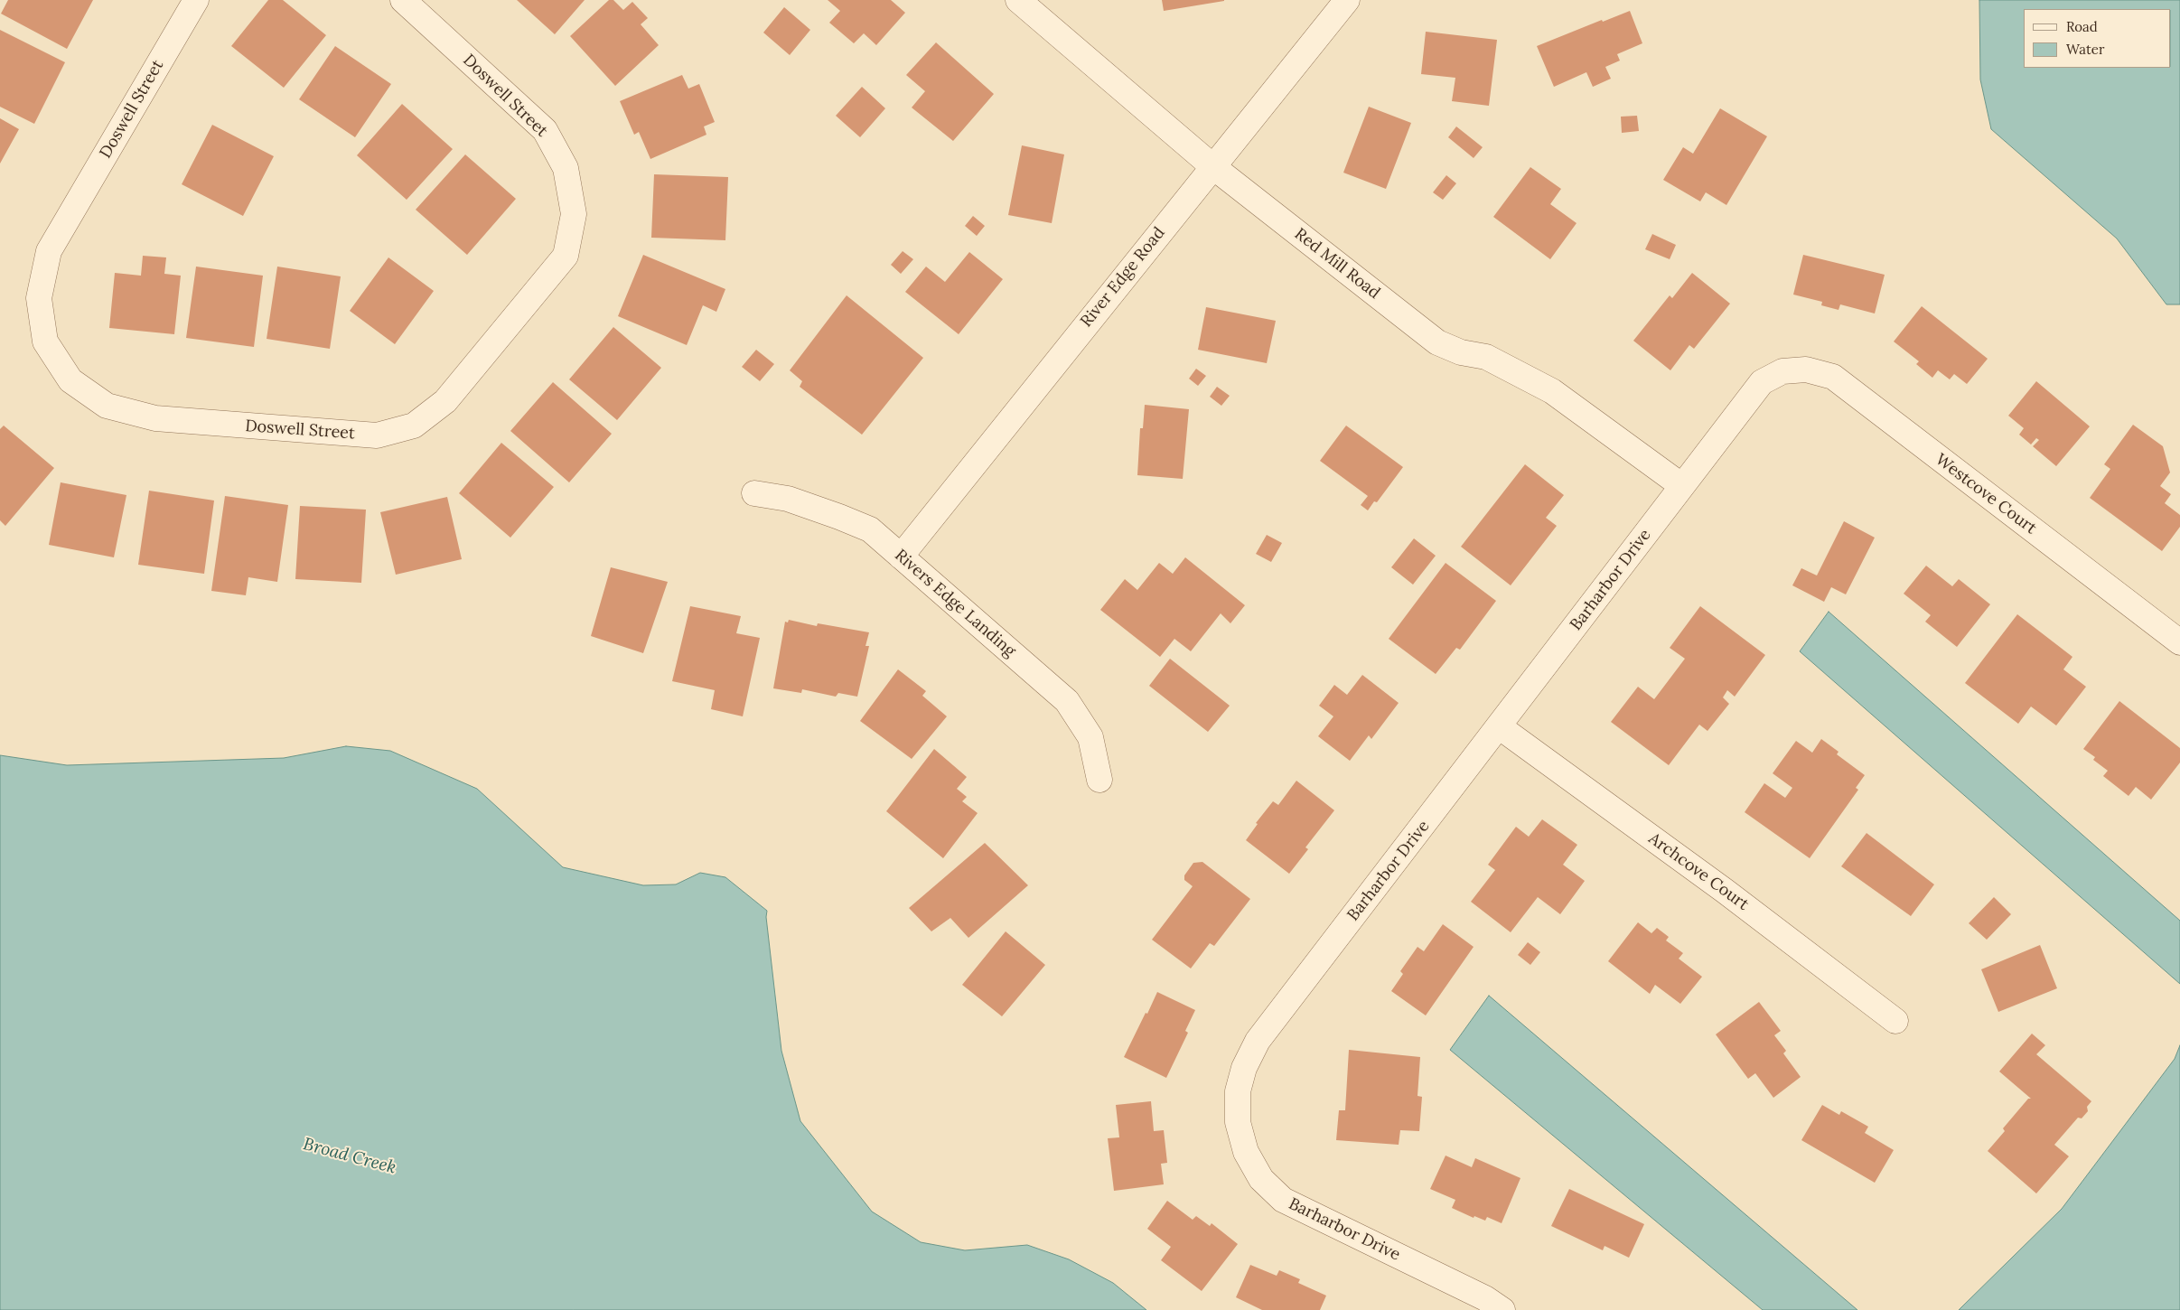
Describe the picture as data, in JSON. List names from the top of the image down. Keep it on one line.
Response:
{"streets":{"street":["Doswell Street","Red Mill Road","River Edge Road","Westcove Court","Barharbor Drive","Rivers Edge Landing","Archcove Court"]},"crossings":[["Red Mill Road","River Edge Road"],["Red Mill Road","Barharbor Drive"],["River Edge Road","Rivers Edge Landing"],["Westcove Court","Barharbor Drive"],["Barharbor Drive","Archcove Court"]],"water":["Broad Creek"],"legend":["Road","Water"]}
